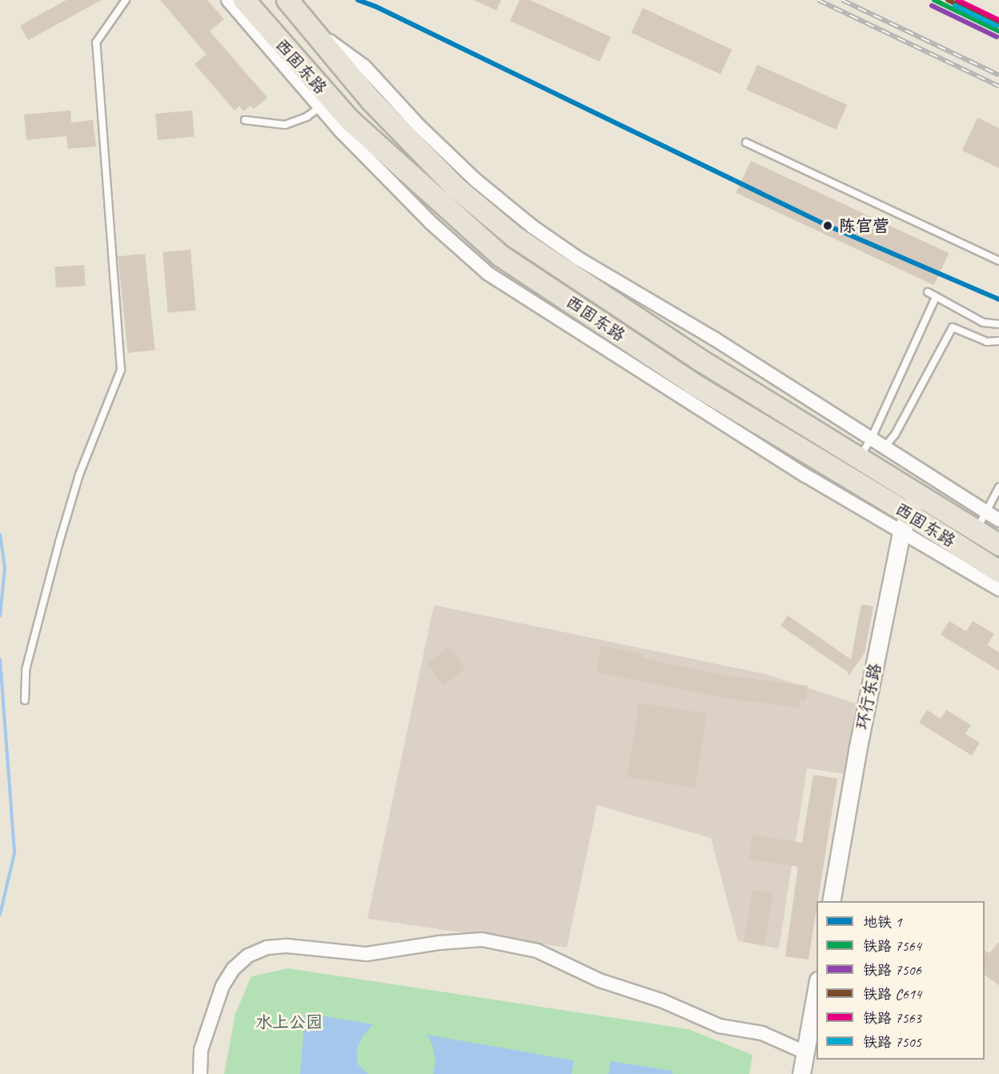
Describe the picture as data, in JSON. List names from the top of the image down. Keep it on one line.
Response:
{"streets":{"main road":["西固东路"],"street":["环行东路"]},"crossings":[["西固东路","环行东路"]],"parks":["水上公园"],"places":["陈官营"],"lines":["metro line 1","rail line 7564","rail line C614","rail line 7563","rail line 7506","rail line 7505"],"legend":["地铁 1","铁路 7564","铁路 7506","铁路 C614","铁路 7563","铁路 7505"]}
